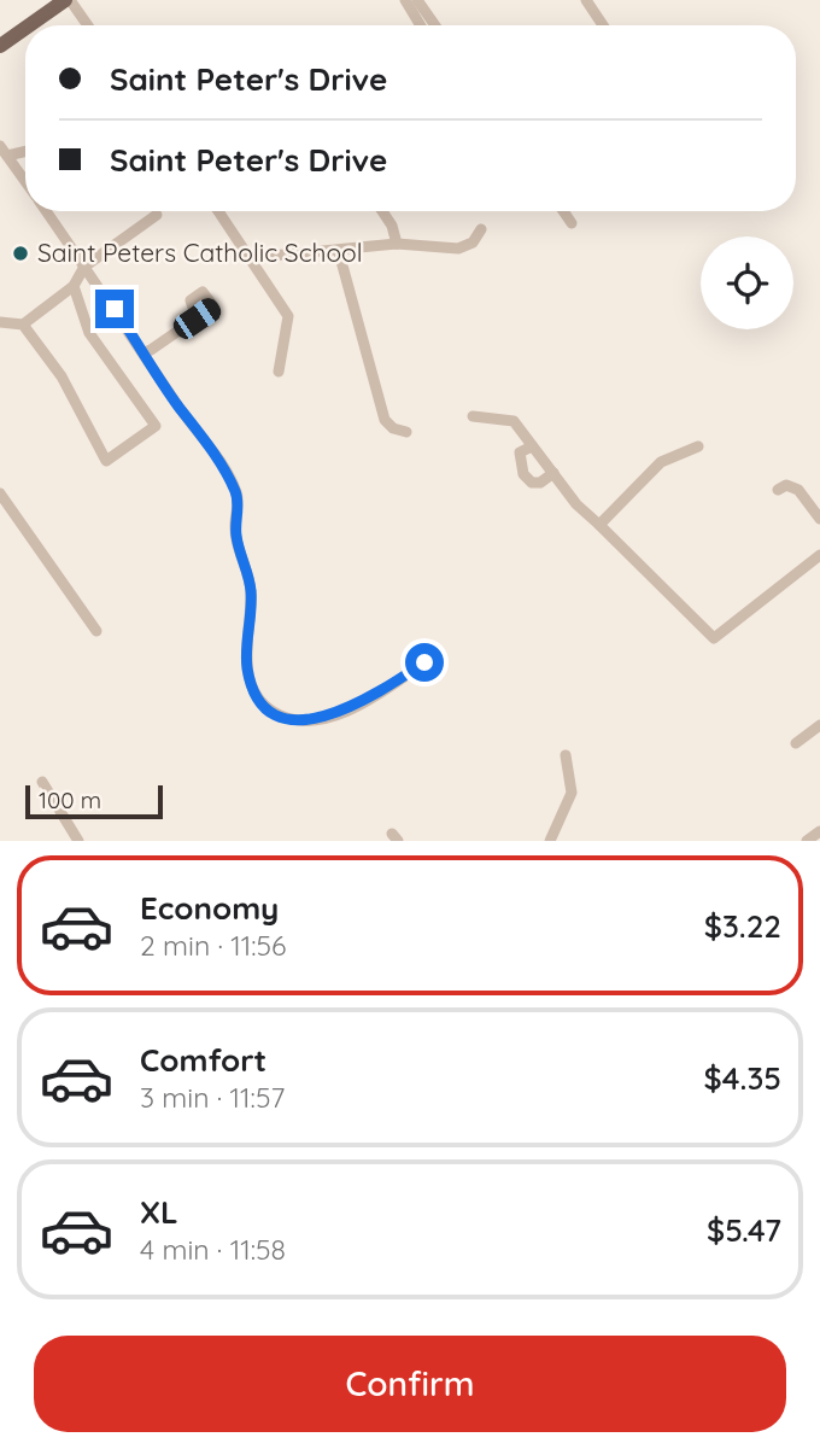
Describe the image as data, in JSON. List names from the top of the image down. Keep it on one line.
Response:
{"places":["Saint Peters Catholic School"],"scale_bar":"100 m","page":{"banner":["Saint Peter's Drive","Saint Peter's Drive"],"scale":"100 m","list":[{"name":"Economy","note":"2 min · 11:56","value":"$3.22"},{"name":"Comfort","note":"3 min · 11:57","value":"$4.35"},{"name":"XL","note":"4 min · 11:58","value":"$5.47"}],"buttons":"Confirm"}}
